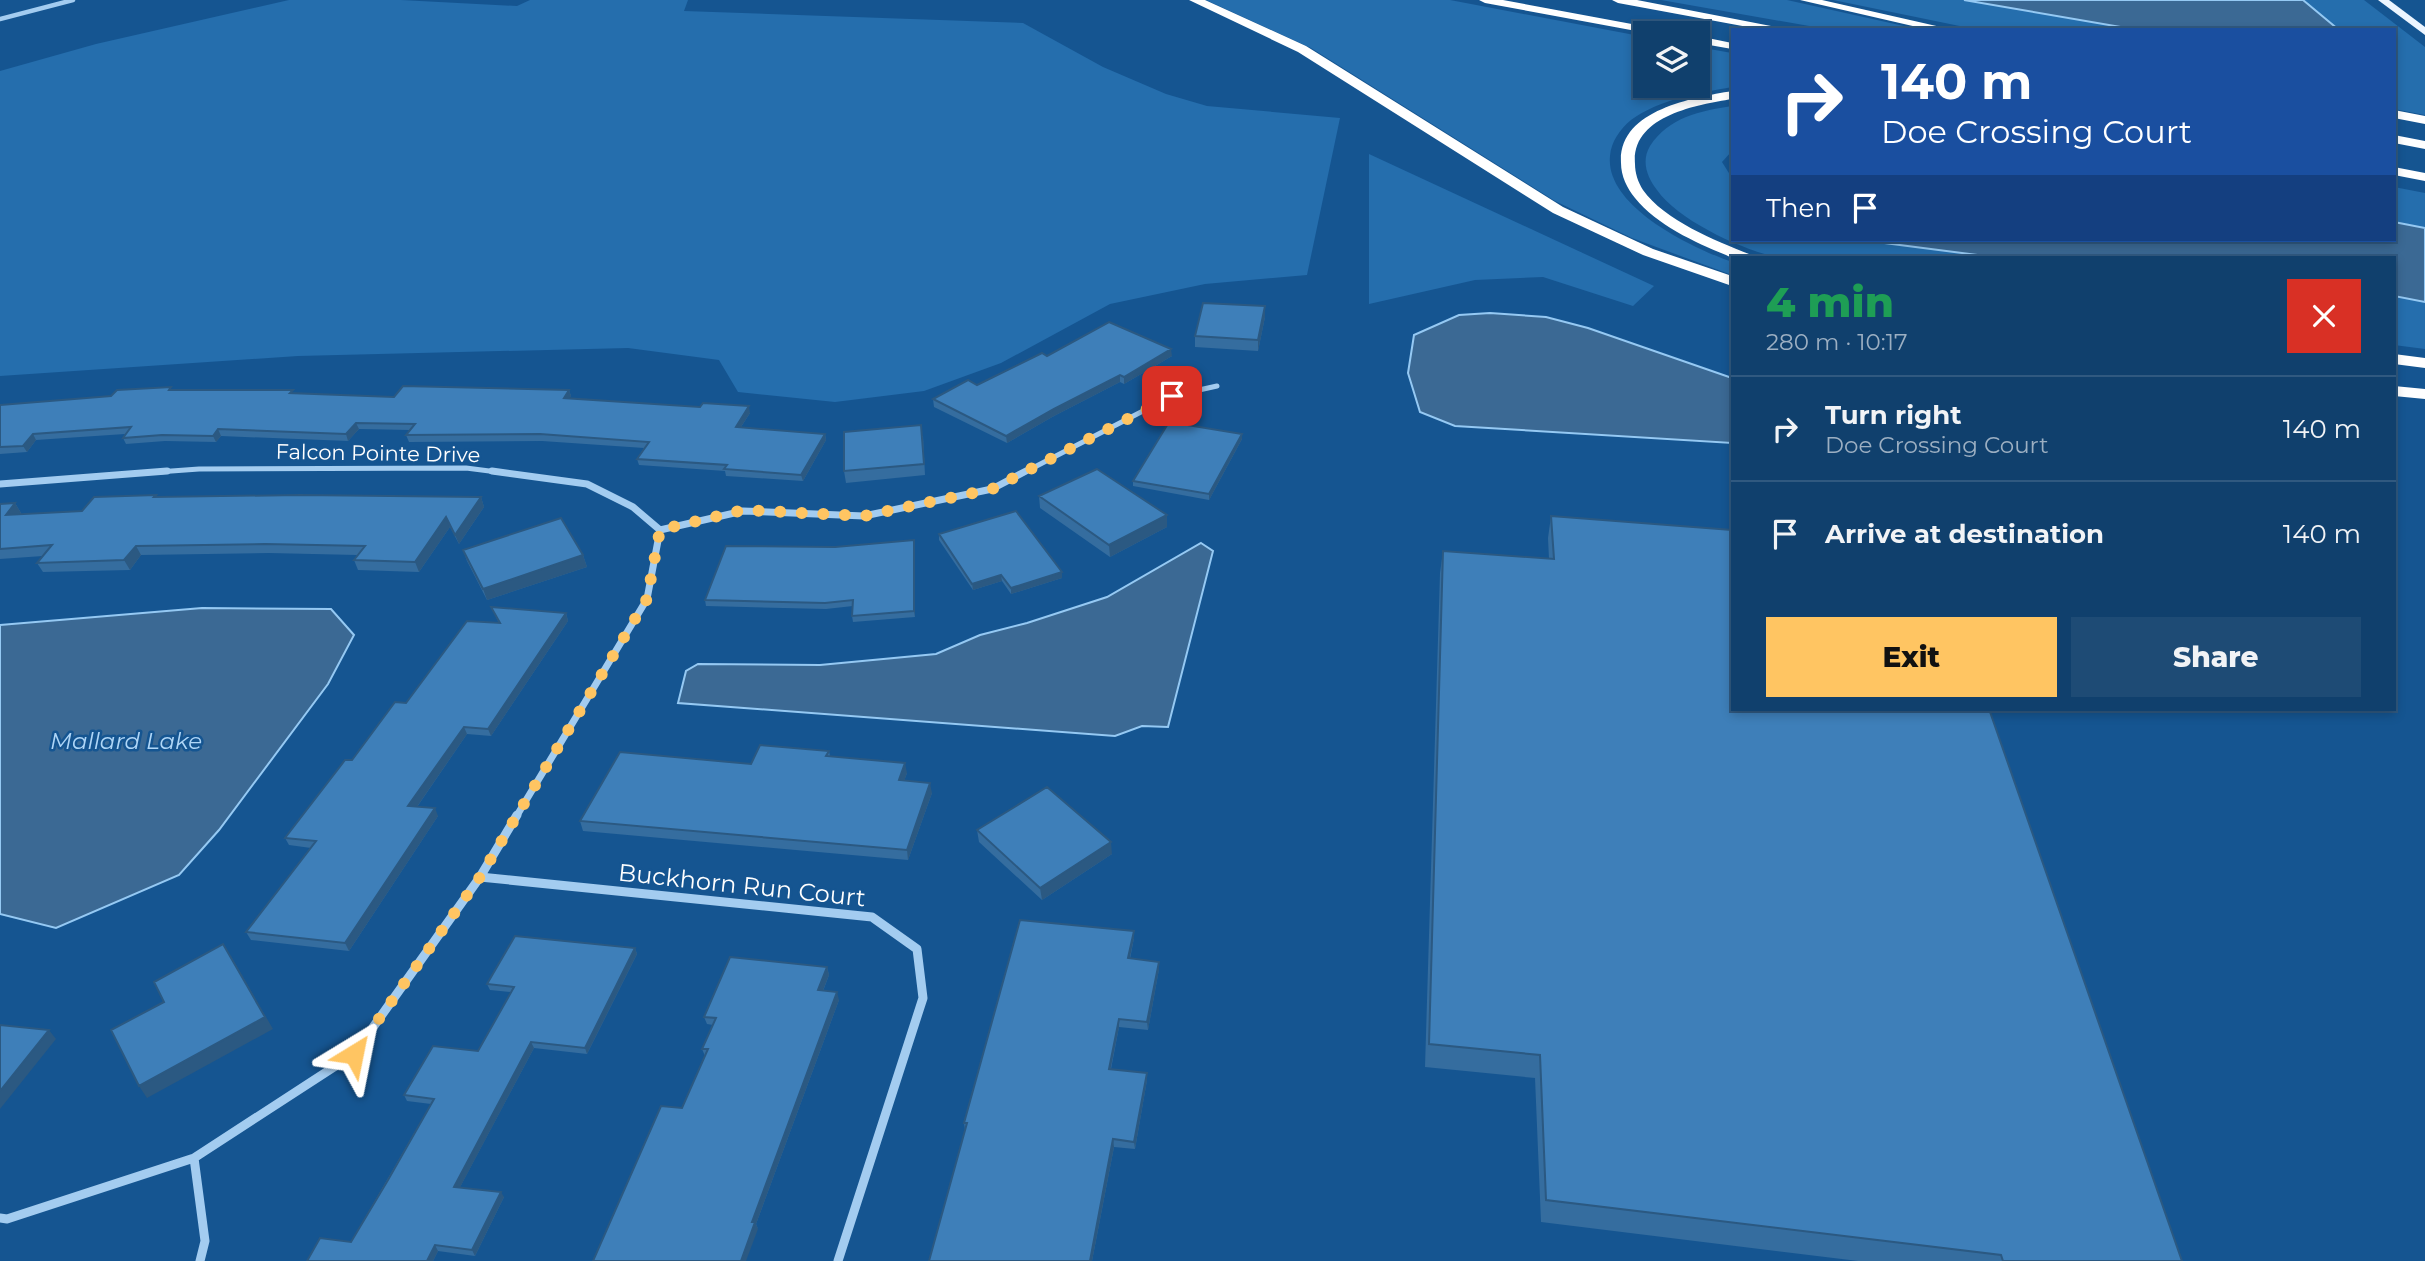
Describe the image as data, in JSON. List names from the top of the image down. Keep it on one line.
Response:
{"streets":{"street":["Falcon Pointe Drive","Buckhorn Run Court"]},"water":["Mallard Lake"],"page":{"turn":["140 m","Doe Crossing Court"],"then":"Then","heading":["4 min","280 m · 10:17"],"list":[{"name":"Turn right","note":"Doe Crossing Court","value":"140 m"},{"name":"Arrive at destination","value":"140 m"}],"buttons":["Exit","Share"]}}
